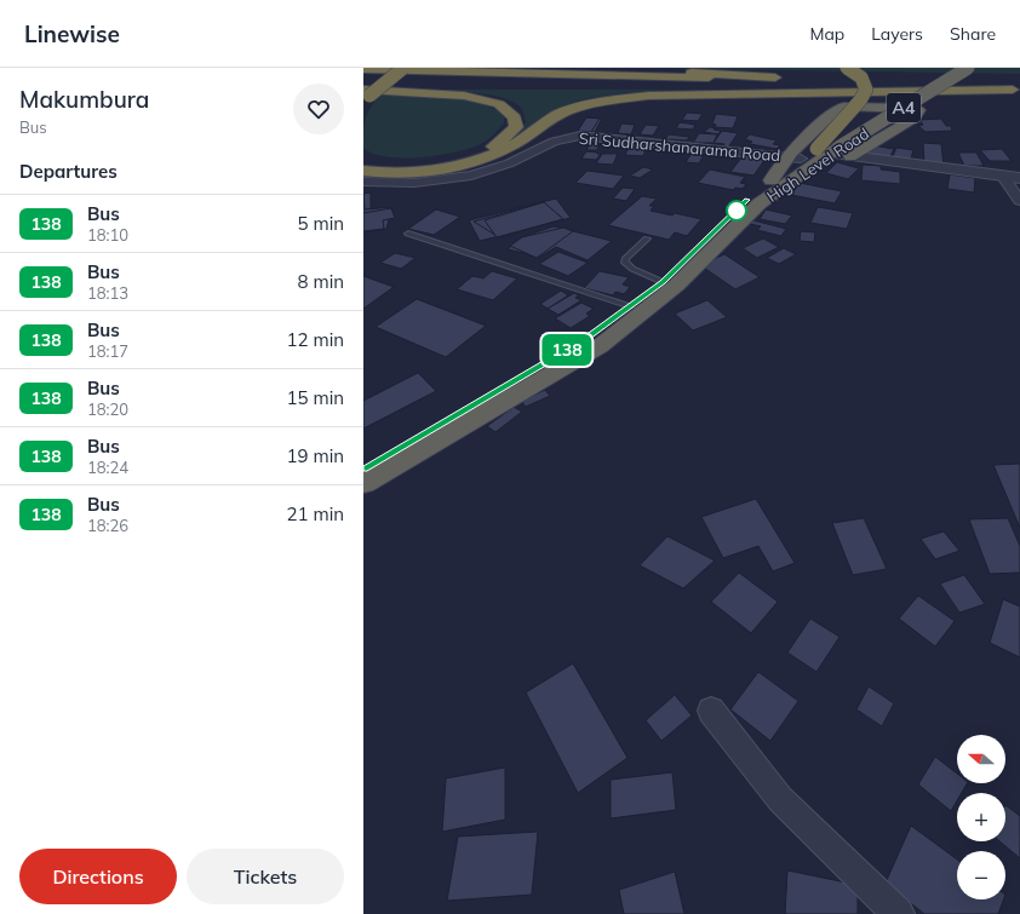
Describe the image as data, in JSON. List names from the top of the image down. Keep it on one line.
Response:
{"streets":{"highway":["A4","High Level Road"],"street":["Sri Sudharshanarama Road"]},"crossings":[["Sri Sudharshanarama Road","High Level Road"]],"lines":["bus line 138"],"north":"left","page":{"header":"Linewise","nav":["Map","Layers","Share"],"heading":[["Makumbura","Bus"],"Departures"],"on_map":"138","list":[{"mark":"138","name":"Bus","note":"18:10","value":"5 min"},{"mark":"138","name":"Bus","note":"18:13","value":"8 min"},{"mark":"138","name":"Bus","note":"18:17","value":"12 min"},{"mark":"138","name":"Bus","note":"18:20","value":"15 min"},{"mark":"138","name":"Bus","note":"18:24","value":"19 min"},{"mark":"138","name":"Bus","note":"18:26","value":"21 min"}],"map_buttons":["+","−"],"buttons":["Directions","Tickets"]}}
